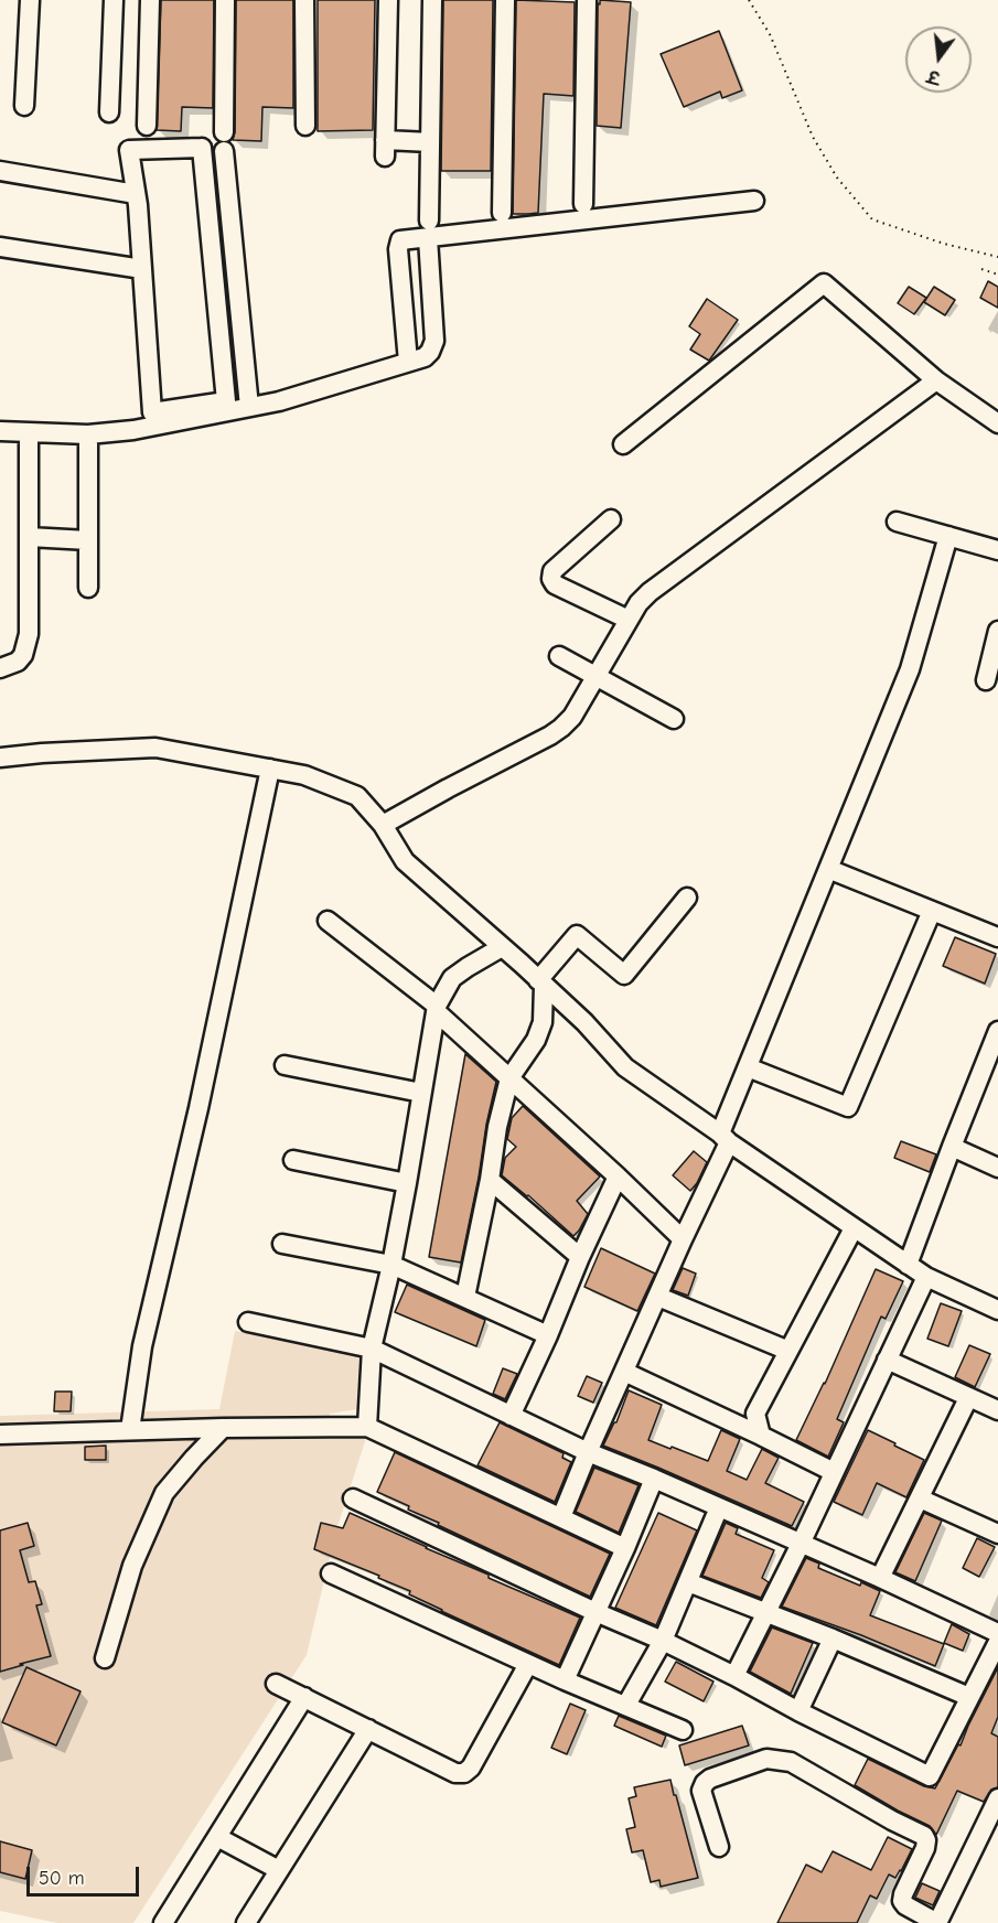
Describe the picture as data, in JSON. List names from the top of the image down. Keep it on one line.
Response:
{"scale_bar":"50 m","north":"bottom"}
